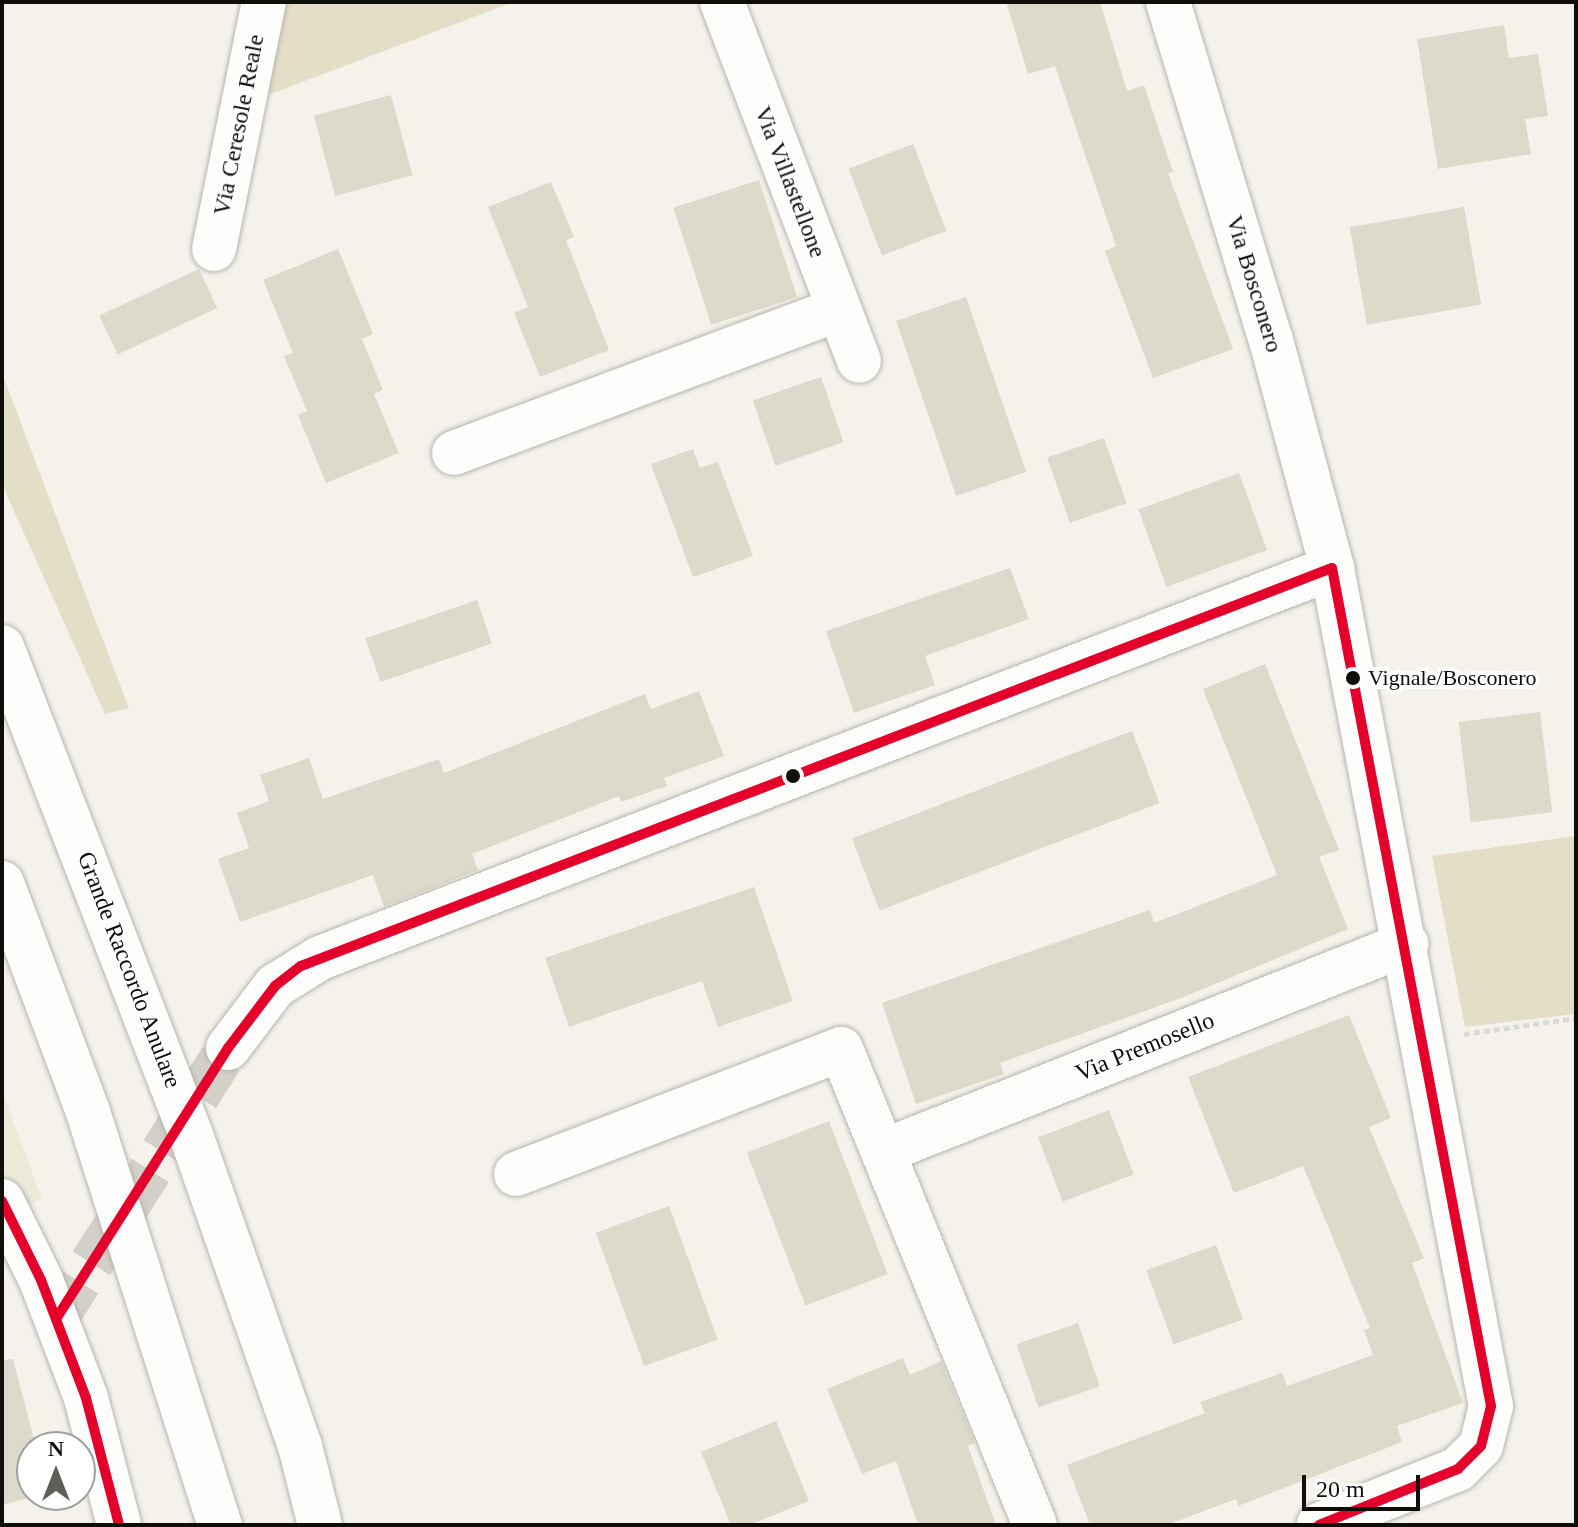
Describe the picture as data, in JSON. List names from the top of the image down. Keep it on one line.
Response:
{"streets":{"main road":["Via Ceresole Reale","Via Villastellone","Via Bosconero","Grande Raccordo Anulare","Via Premosello"]},"crossings":[["Via Bosconero","Via Premosello"]],"places":["Vignale/Bosconero"],"scale_bar":"20 m","north":"top"}
